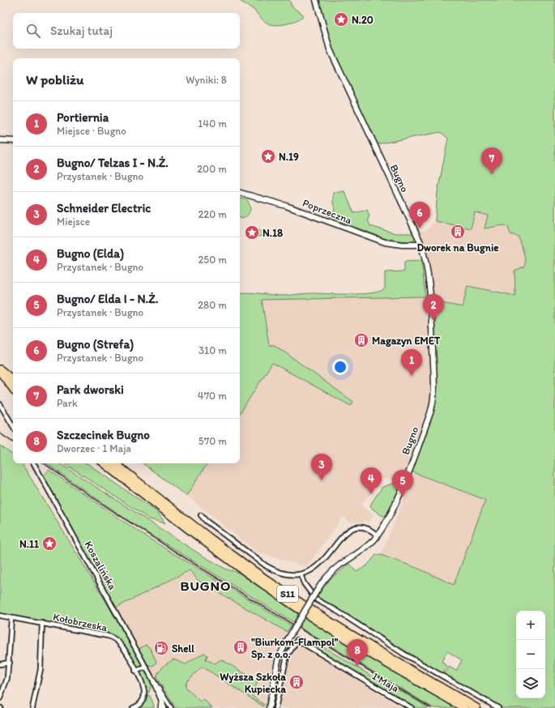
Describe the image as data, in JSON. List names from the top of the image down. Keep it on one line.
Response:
{"streets":{"highway":["S11"],"street":["Bugno","Poprzeczna","Koszalińska","Kołobrzeska","1 Maja"]},"crossings":[["Bugno","Poprzeczna"]],"districts":["BUGNO"],"places":{"place":["N.20","N.19","N.18","N.11"],"building":["Dworek na Bugnie","Magazyn EMET","\"Biurkom-Flampol\" Sp. z o.o.","Wyższa Szkoła Kupiecka"],"fuel station":["Shell"]},"page":{"search":"Szukaj tutaj","heading":["W pobliżu","Wyniki: 8"],"list":[{"mark":"1","name":"Portiernia","note":"Miejsce · Bugno","value":"140 m"},{"mark":"2","name":"Bugno/ Telzas I - N.Ż.","note":"Przystanek · Bugno","value":"200 m"},{"mark":"3","name":"Schneider Electric","note":"Miejsce","value":"220 m"},{"mark":"4","name":"Bugno (Elda)","note":"Przystanek · Bugno","value":"250 m"},{"mark":"5","name":"Bugno/ Elda I - N.Ż.","note":"Przystanek · Bugno","value":"280 m"},{"mark":"6","name":"Bugno (Strefa)","note":"Przystanek · Bugno","value":"310 m"},{"mark":"7","name":"Park dworski","note":"Park","value":"470 m"},{"mark":"8","name":"Szczecinek Bugno","note":"Dworzec · 1 Maja","value":"570 m"}],"pins":["7","6","2","1","3","4","5","8"],"map_buttons":["+","−"]}}
